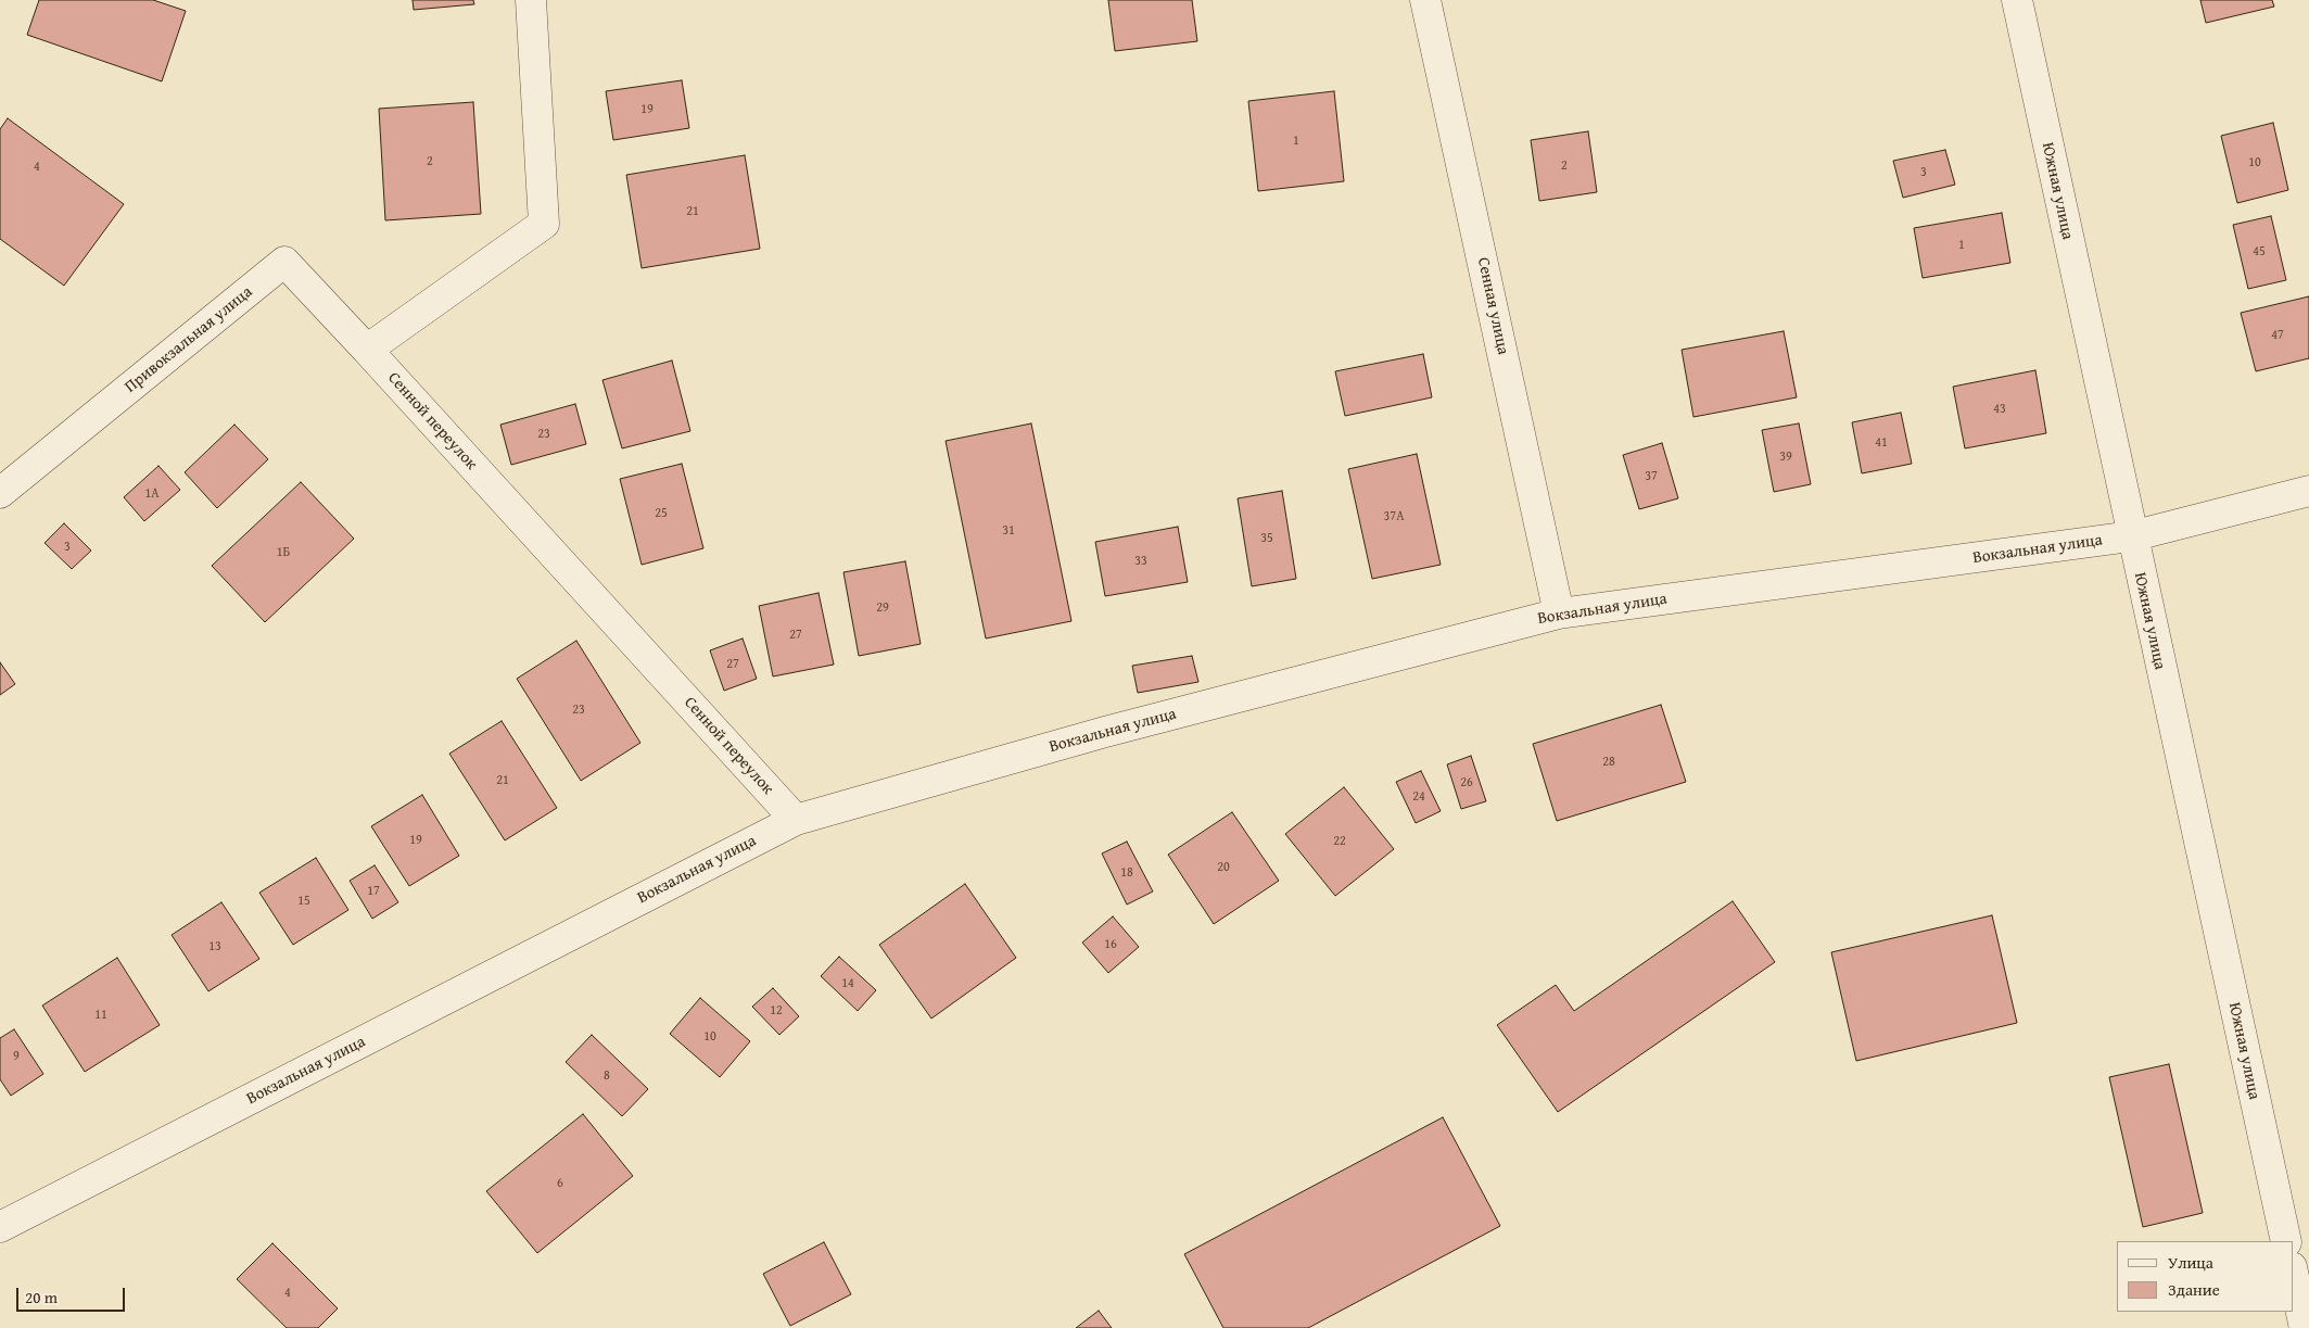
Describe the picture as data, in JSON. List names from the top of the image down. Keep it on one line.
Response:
{"streets":{"street":["Южная улица","Сенная улица","Привокзальная улица","Сенной переулок","Вокзальная улица"]},"crossings":[["Южная улица","Вокзальная улица"],["Сенная улица","Вокзальная улица"],["Привокзальная улица","Сенной переулок"],["Сенной переулок","Вокзальная улица"]],"house_numbers":["19","1","2","10","2","4","3","21","1","45","47","43","23","41","39","37","1А","25","37А","31","35","3","1Б","33","29","27","27","23","28","21","26","24","19","22","20","18","17","15","16","13","14","12","11","10","9","8","6","4"],"legend":["Улица","Здание"],"scale_bar":"20 m"}
